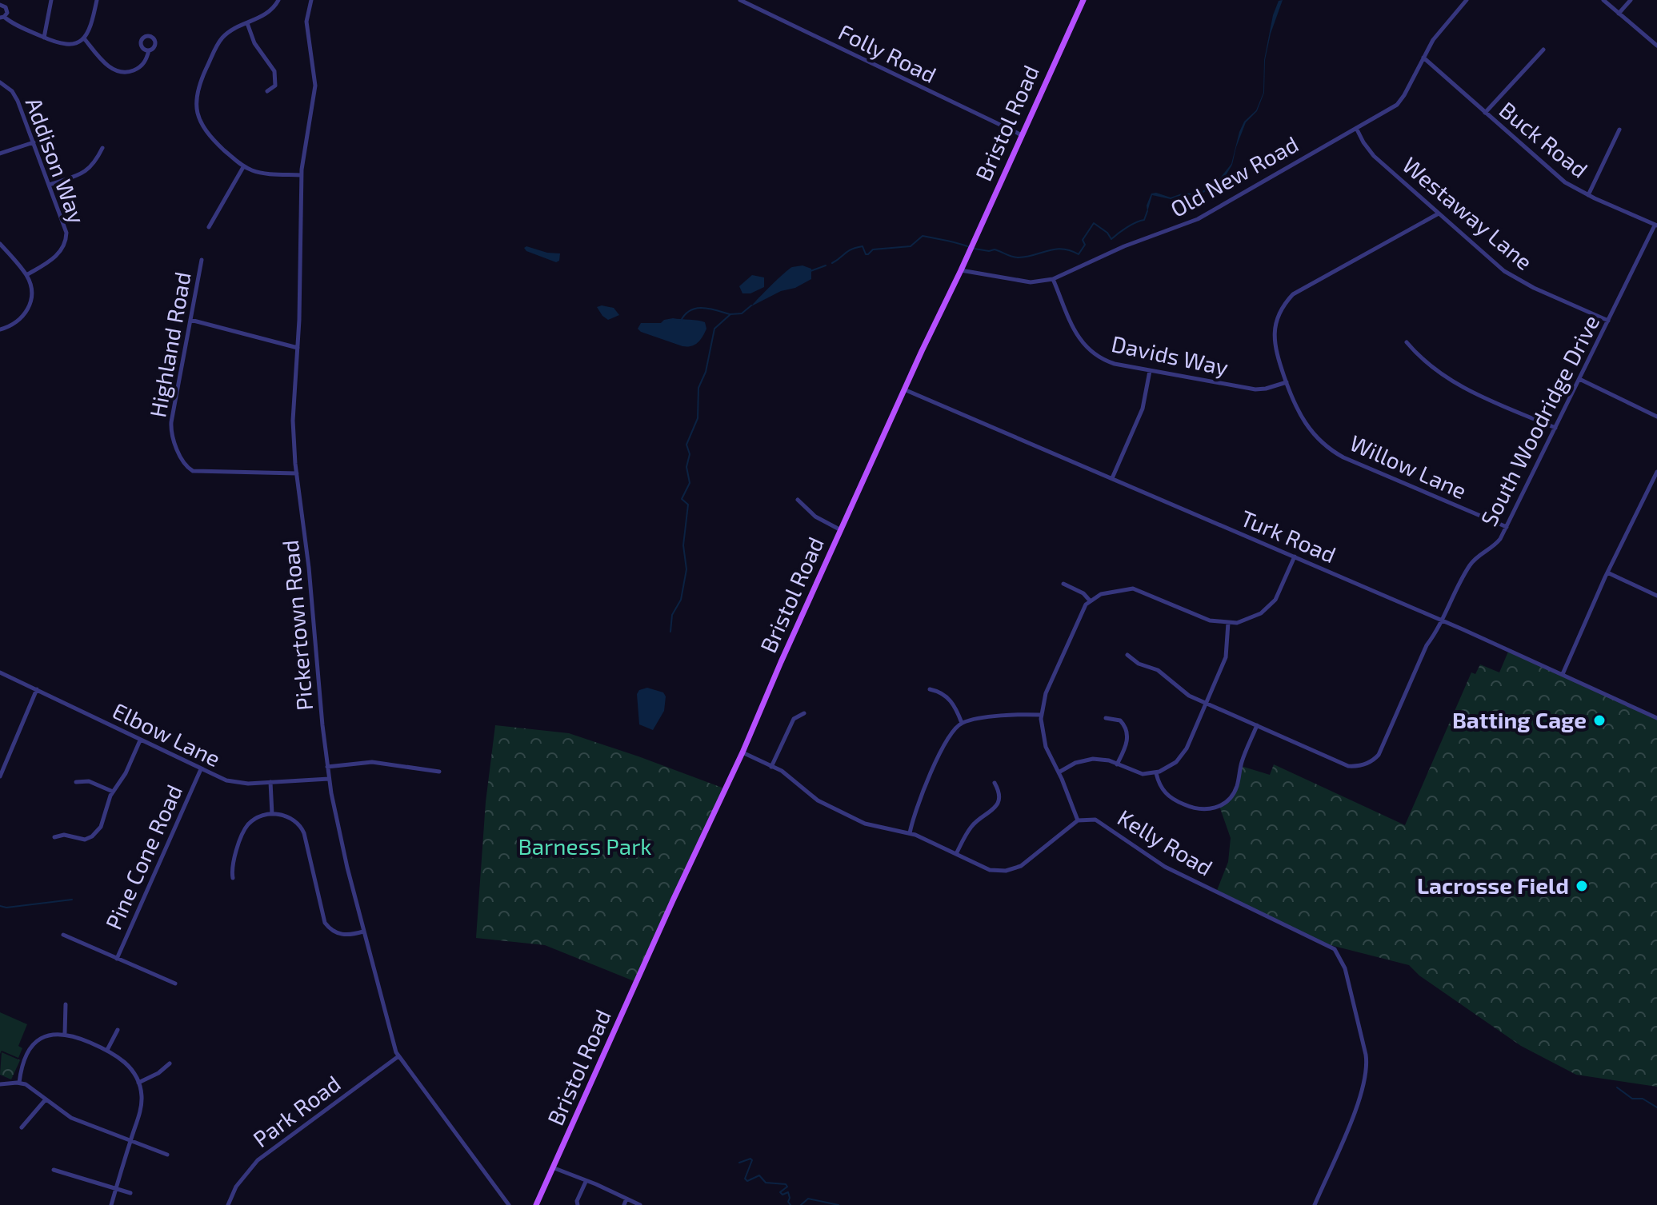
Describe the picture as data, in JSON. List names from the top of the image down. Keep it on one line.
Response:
{"streets":{"main road":["Bristol Road"],"street":["Folly Road","Buck Road","Addison Way","Old New Road","Westaway Lane","Highland Road","Davids Way","South Woodridge Drive","Willow Lane","Turk Road","Pickertown Road","Elbow Lane","Kelly Road","Pine Cone Road","Park Road"]},"crossings":[["Folly Road","Bristol Road"],["Bristol Road","Old New Road"],["Bristol Road","Turk Road"],["Buck Road","Old New Road"],["Buck Road","South Woodridge Drive"],["Old New Road","Westaway Lane"],["Old New Road","Davids Way"],["Westaway Lane","South Woodridge Drive"],["Westaway Lane","Willow Lane"],["Highland Road","Pickertown Road"],["Davids Way","Willow Lane"],["South Woodridge Drive","Willow Lane"],["South Woodridge Drive","Turk Road"],["Pickertown Road","Elbow Lane"],["Pickertown Road","Park Road"],["Elbow Lane","Pine Cone Road"]],"parks":["Barness Park"],"places":["Batting Cage","Lacrosse Field"]}
